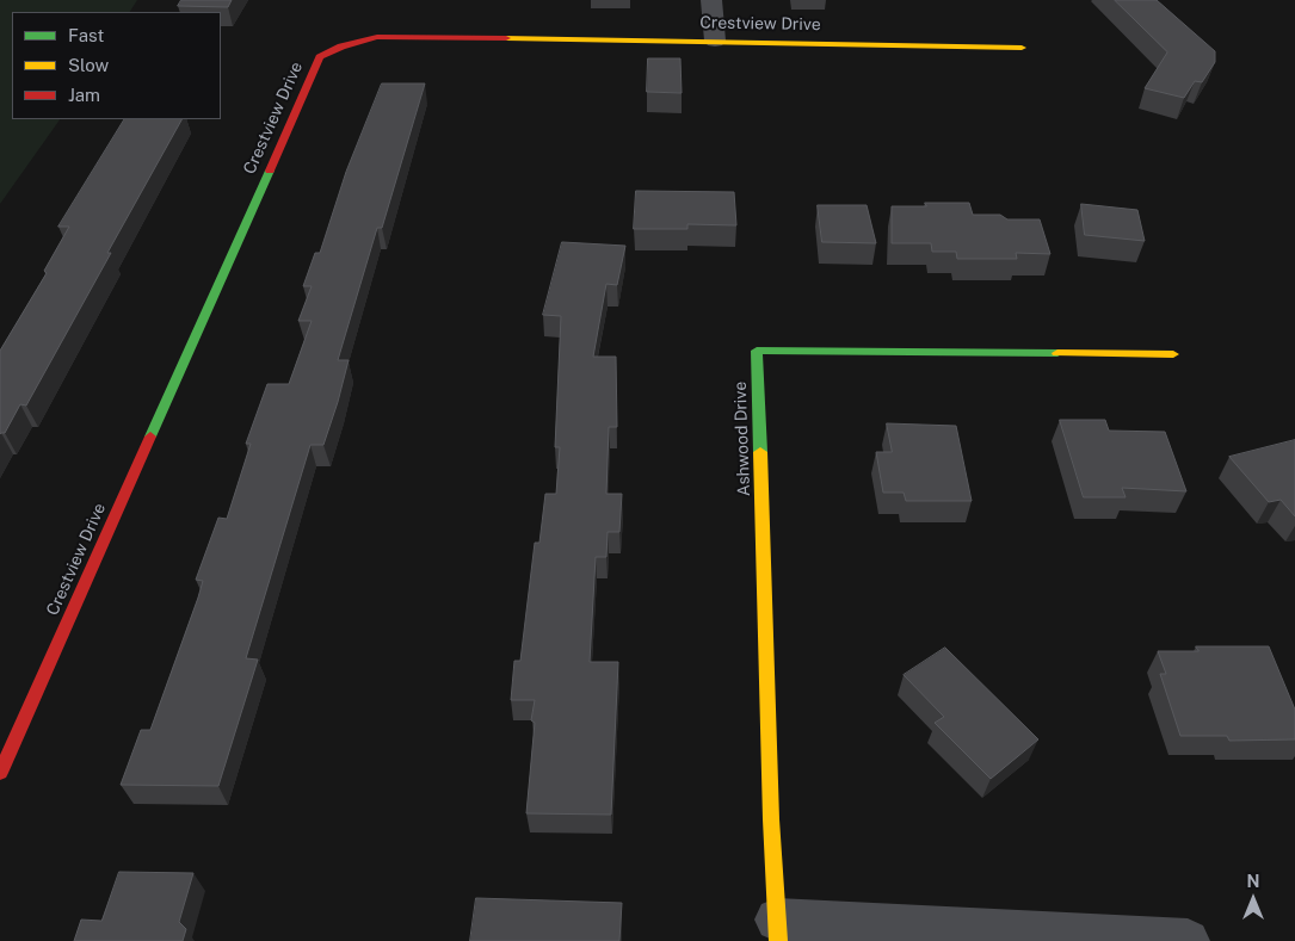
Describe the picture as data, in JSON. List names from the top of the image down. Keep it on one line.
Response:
{"streets":{"street":["Crestview Drive","Ashwood Drive"]},"legend":["Fast","Slow","Jam"],"north":"top"}
